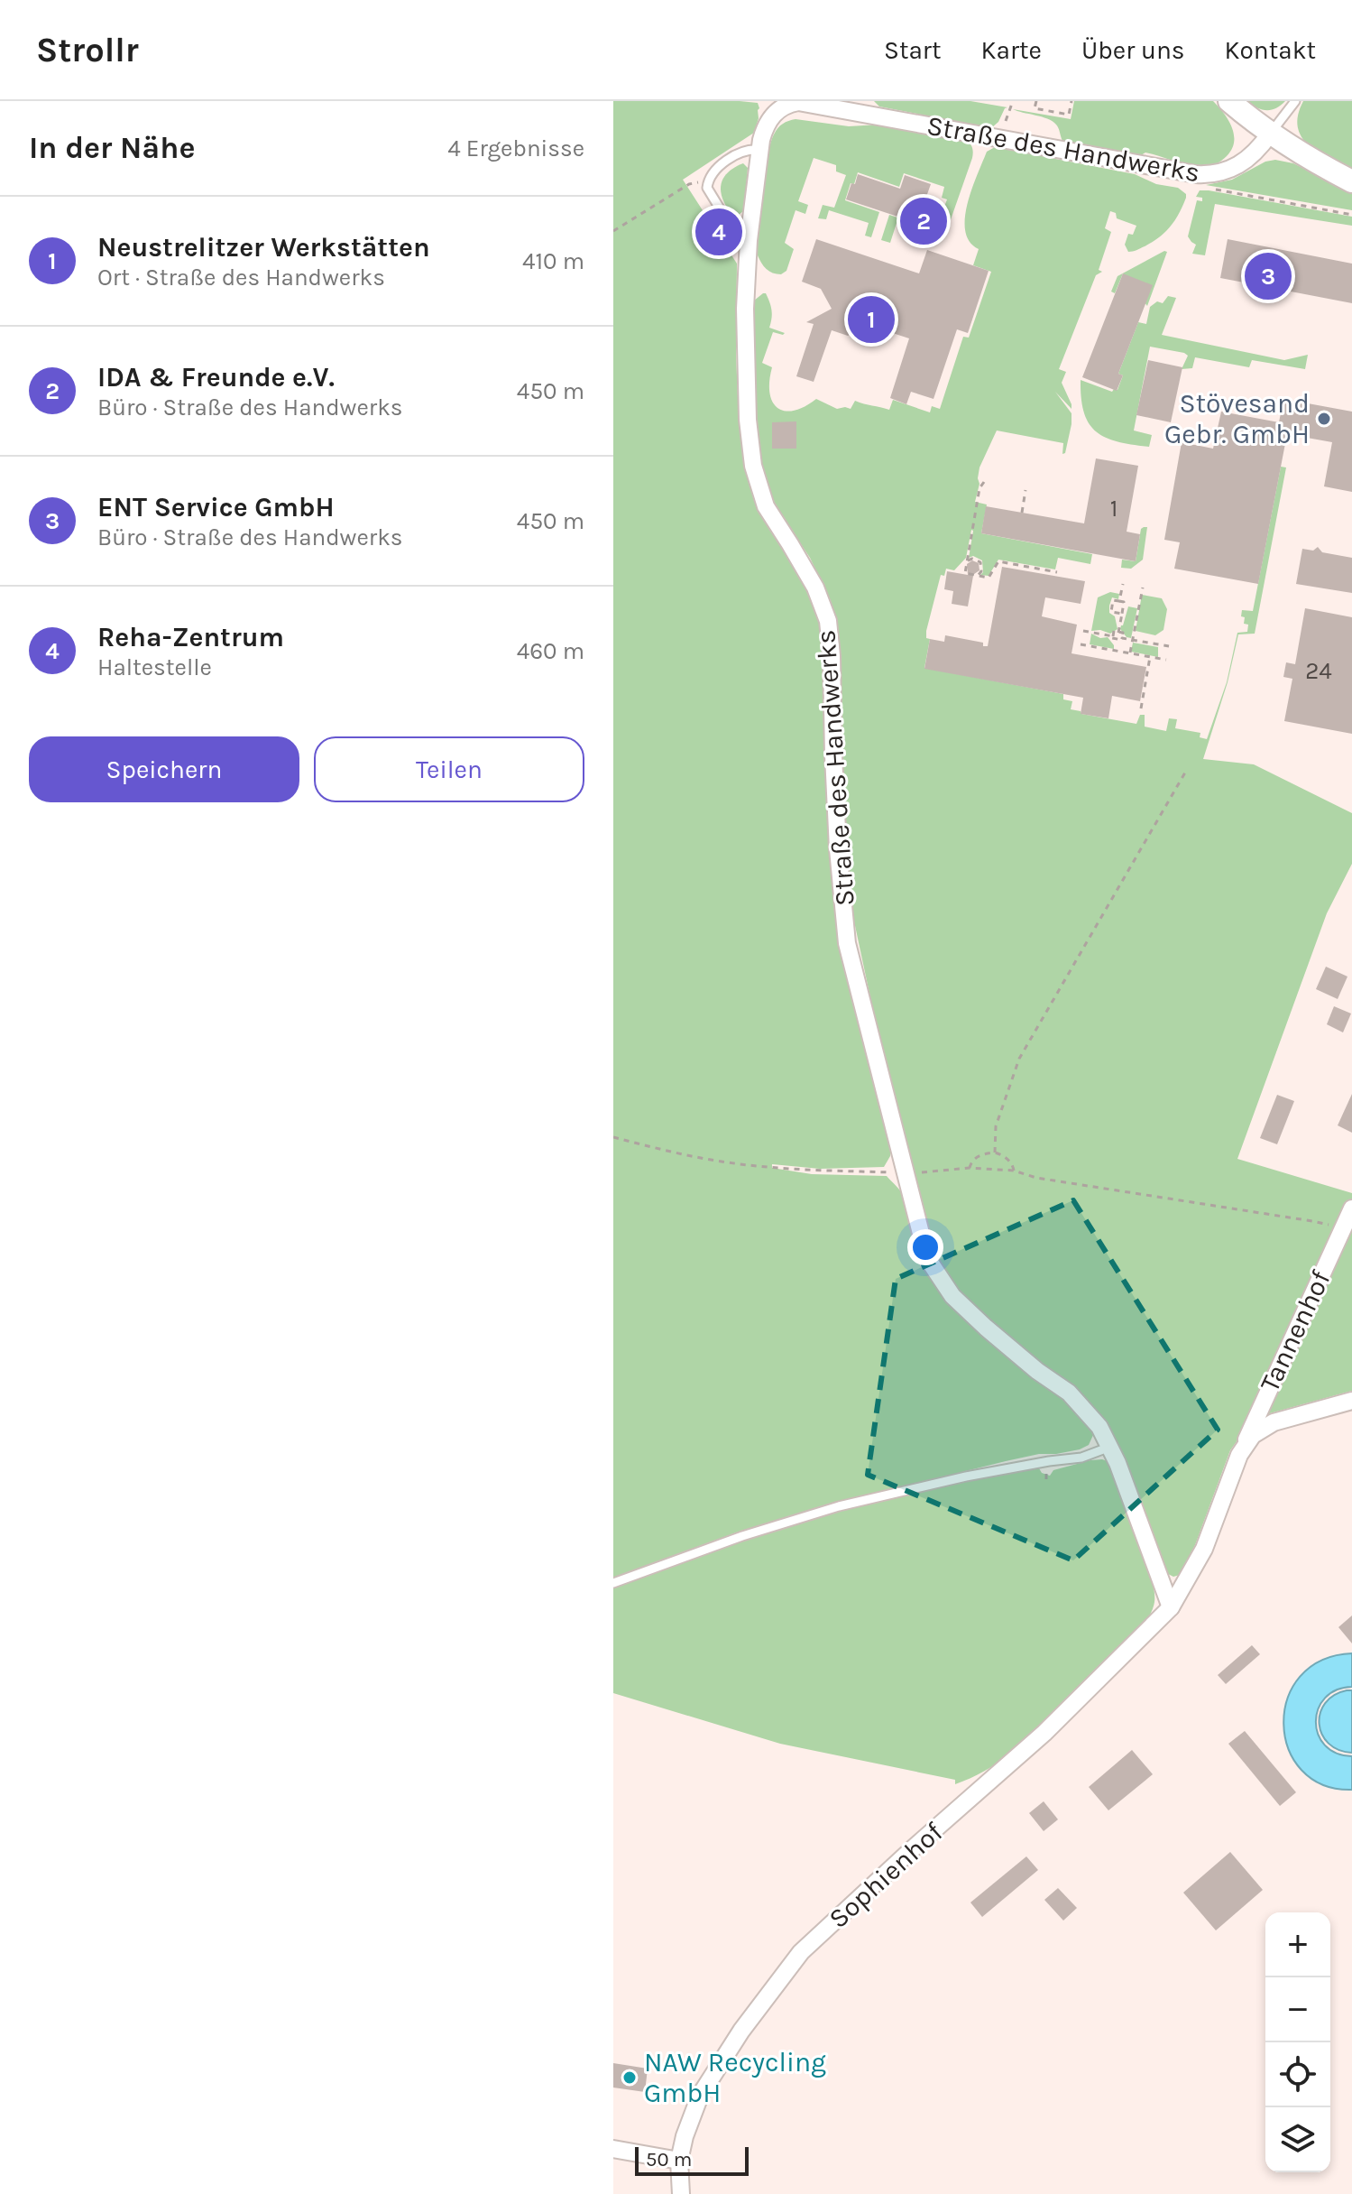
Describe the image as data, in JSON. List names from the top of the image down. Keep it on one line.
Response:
{"streets":{"street":["Straße des Handwerks","Tannenhof","Sophienhof"]},"crossings":[["Straße des Handwerks","Tannenhof"],["Straße des Handwerks","Sophienhof"],["Tannenhof","Sophienhof"]],"places":["Stövesand Gebr. GmbH","NAW Recycling GmbH"],"house_numbers":["1","24"],"scale_bar":"50 m","page":{"header":"Strollr","nav":["Start","Karte","Über uns","Kontakt"],"heading":["In der Nähe","4 Ergebnisse"],"pins":["2","4","3","1"],"list":[{"mark":"1","name":"Neustrelitzer Werkstätten","note":"Ort · Straße des Handwerks","value":"410 m"},{"mark":"2","name":"IDA & Freunde e.V.","note":"Büro · Straße des Handwerks","value":"450 m"},{"mark":"3","name":"ENT Service GmbH","note":"Büro · Straße des Handwerks","value":"450 m"},{"mark":"4","name":"Reha-Zentrum","note":"Haltestelle","value":"460 m"}],"buttons":["Speichern","Teilen"],"map_buttons":["+","−"],"scale":"50 m"}}
